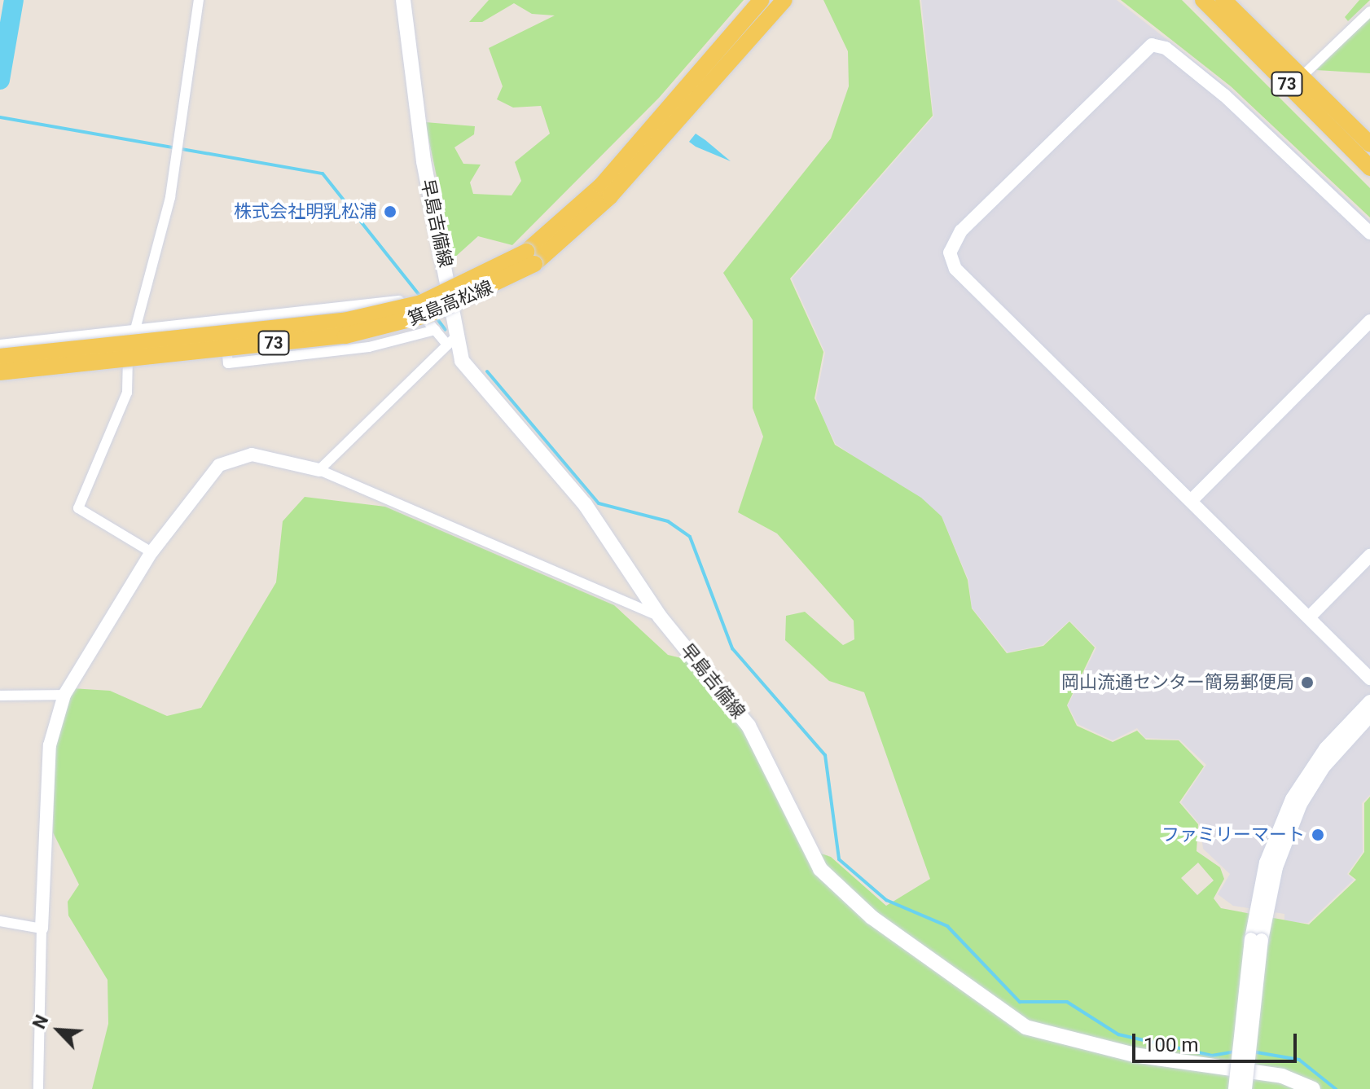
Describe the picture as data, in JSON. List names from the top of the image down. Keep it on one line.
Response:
{"streets":{"main road":["73","早島吉備線","箕島高松線"]},"places":["株式会社明乳松浦","岡山流通センター簡易郵便局","ファミリーマート"],"scale_bar":"100 m","north":"top left"}
